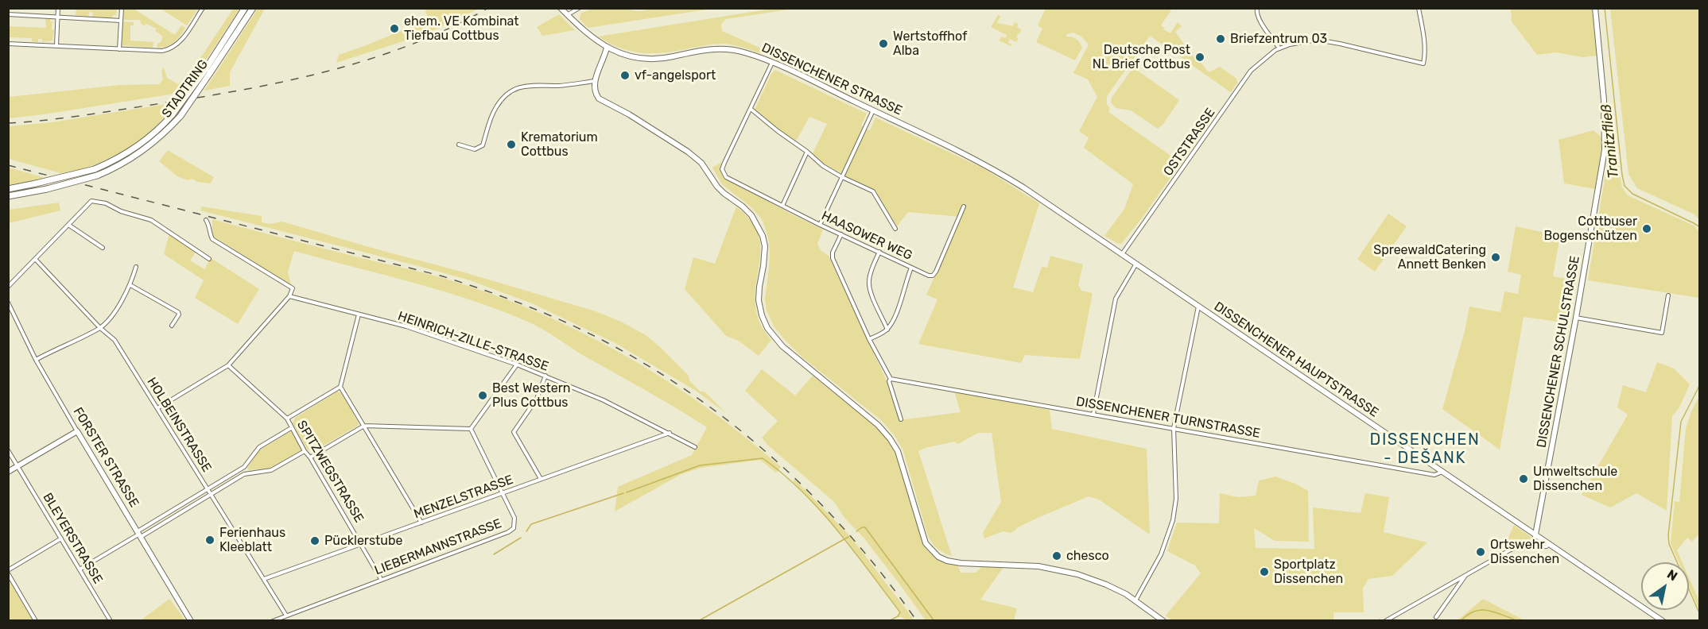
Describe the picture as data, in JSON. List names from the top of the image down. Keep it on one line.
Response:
{"streets":{"main road":["DISSENCHENER STRASSE","STADTRING","DISSENCHENER SCHULSTRASSE","DISSENCHENER HAUPTSTRASSE","FORSTER STRASSE"],"street":["OSTSTRASSE","HAASOWER WEG","HEINRICH-ZILLE-STRASSE","DISSENCHENER TURNSTRASSE","HOLBEINSTRASSE","SPITZWEGSTRASSE","MENZELSTRASSE","BLEYERSTRASSE","LIEBERMANNSTRASSE"]},"crossings":[["DISSENCHENER STRASSE","DISSENCHENER HAUPTSTRASSE"],["OSTSTRASSE","DISSENCHENER HAUPTSTRASSE"],["HEINRICH-ZILLE-STRASSE","MENZELSTRASSE"],["DISSENCHENER SCHULSTRASSE","DISSENCHENER HAUPTSTRASSE"],["DISSENCHENER HAUPTSTRASSE","DISSENCHENER TURNSTRASSE"],["HOLBEINSTRASSE","MENZELSTRASSE"],["HOLBEINSTRASSE","LIEBERMANNSTRASSE"],["SPITZWEGSTRASSE","MENZELSTRASSE"],["SPITZWEGSTRASSE","LIEBERMANNSTRASSE"],["MENZELSTRASSE","LIEBERMANNSTRASSE"]],"districts":["DISSENCHEN - DEŠANK"],"water":["Tranitzfließ"],"places":["ehem. VE Kombinat Tiefbau Cottbus","Briefzentrum 03","Wertstoffhof Alba","Deutsche Post NL Brief Cottbus","vf-angelsport","Krematorium Cottbus","Cottbuser Bogenschützen","SpreewaldCatering Annett Benken","Best Western Plus Cottbus","Umweltschule Dissenchen","Ferienhaus Kleeblatt","Pücklerstube","Ortswehr Dissenchen","chesco","Sportplatz Dissenchen"],"north":"top right"}
